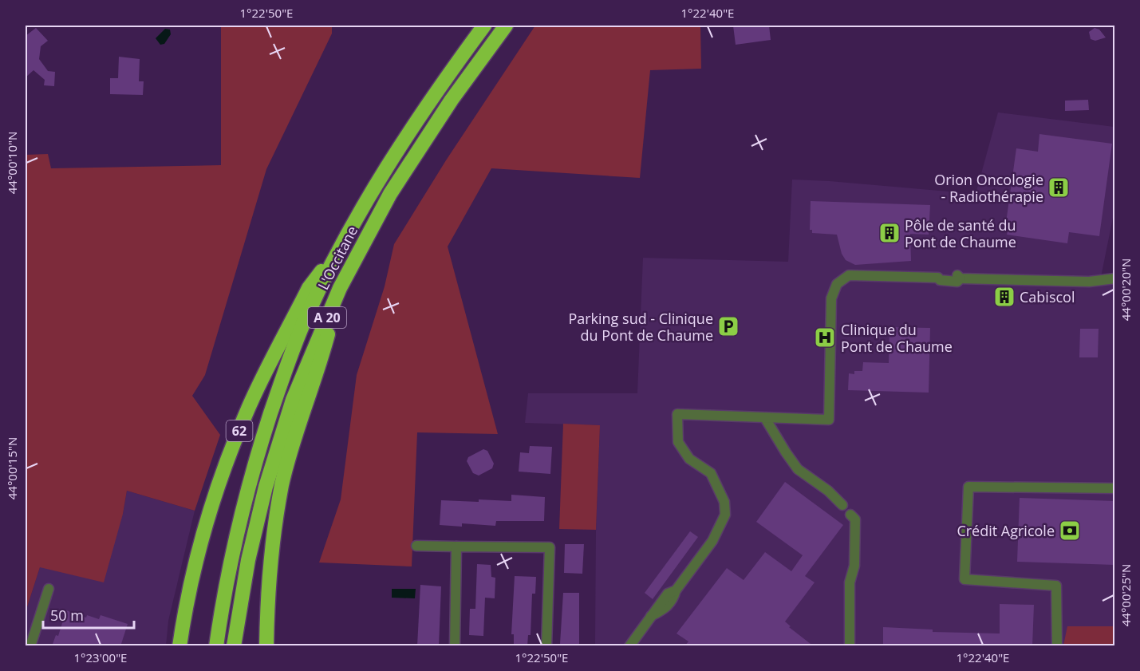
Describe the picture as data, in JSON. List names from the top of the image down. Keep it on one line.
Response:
{"streets":{"highway":["L'Occitane","A 20","62"]},"crossings":[["L'Occitane","62"]],"places":{"building":["Orion Oncologie - Radiothérapie","Pôle de santé du Pont de Chaume","Cabiscol"],"parking":["Parking sud - Clinique du Pont de Chaume"],"hospital":["Clinique du Pont de Chaume"],"bank":["Crédit Agricole"]},"scale_bar":"50 m","coordinates":["1°22'50\"E","1°22'40\"E","44°00'10\"N","44°00'20\"N","44°00'15\"N","44°00'25\"N","1°23'00\"E"]}
